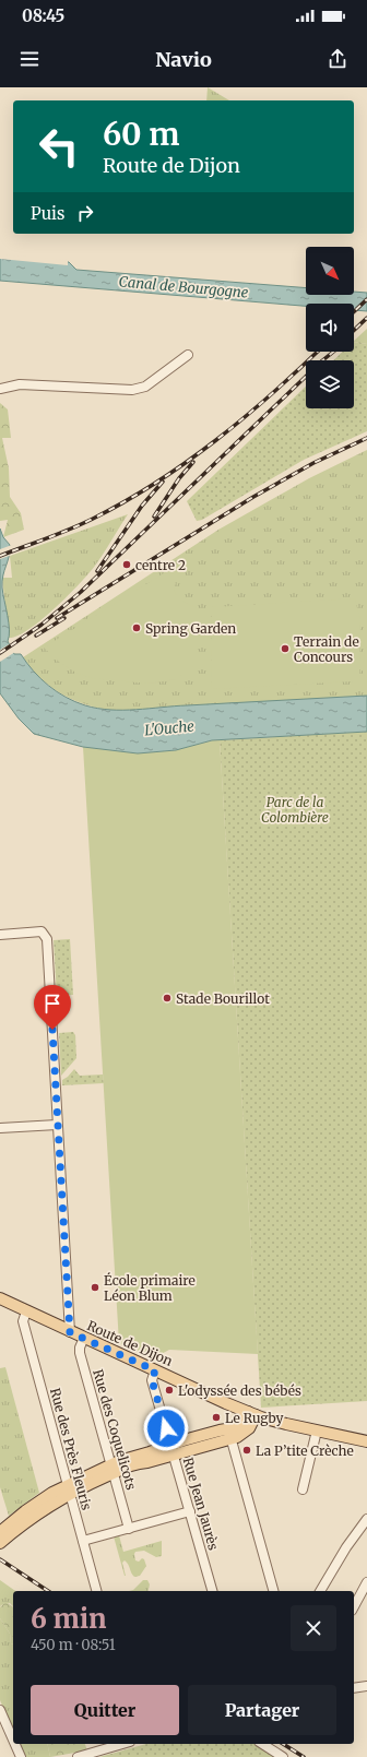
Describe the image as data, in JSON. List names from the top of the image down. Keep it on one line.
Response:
{"streets":{"main road":["Route de Dijon"],"street":["Rue des Coquelicots","Rue des Près Fleuris","Rue Jean Jaurès"]},"crossings":[["Route de Dijon","Rue des Coquelicots"],["Route de Dijon","Rue des Près Fleuris"],["Route de Dijon","Rue Jean Jaurès"]],"water":["Canal de Bourgogne","L'Ouche"],"parks":["Parc de la Colombière"],"places":["centre 2","Spring Garden","Terrain de Concours","Stade Bourillot","École primaire Léon Blum","L'odyssée des bébés","Le Rugby","La P’tite Crèche"],"north":"bottom right","page":{"status":"08:45","header":"Navio","turn":["60 m","Route de Dijon"],"then":"Puis","heading":["6 min","450 m · 08:51"],"buttons":["Quitter","Partager"]}}
